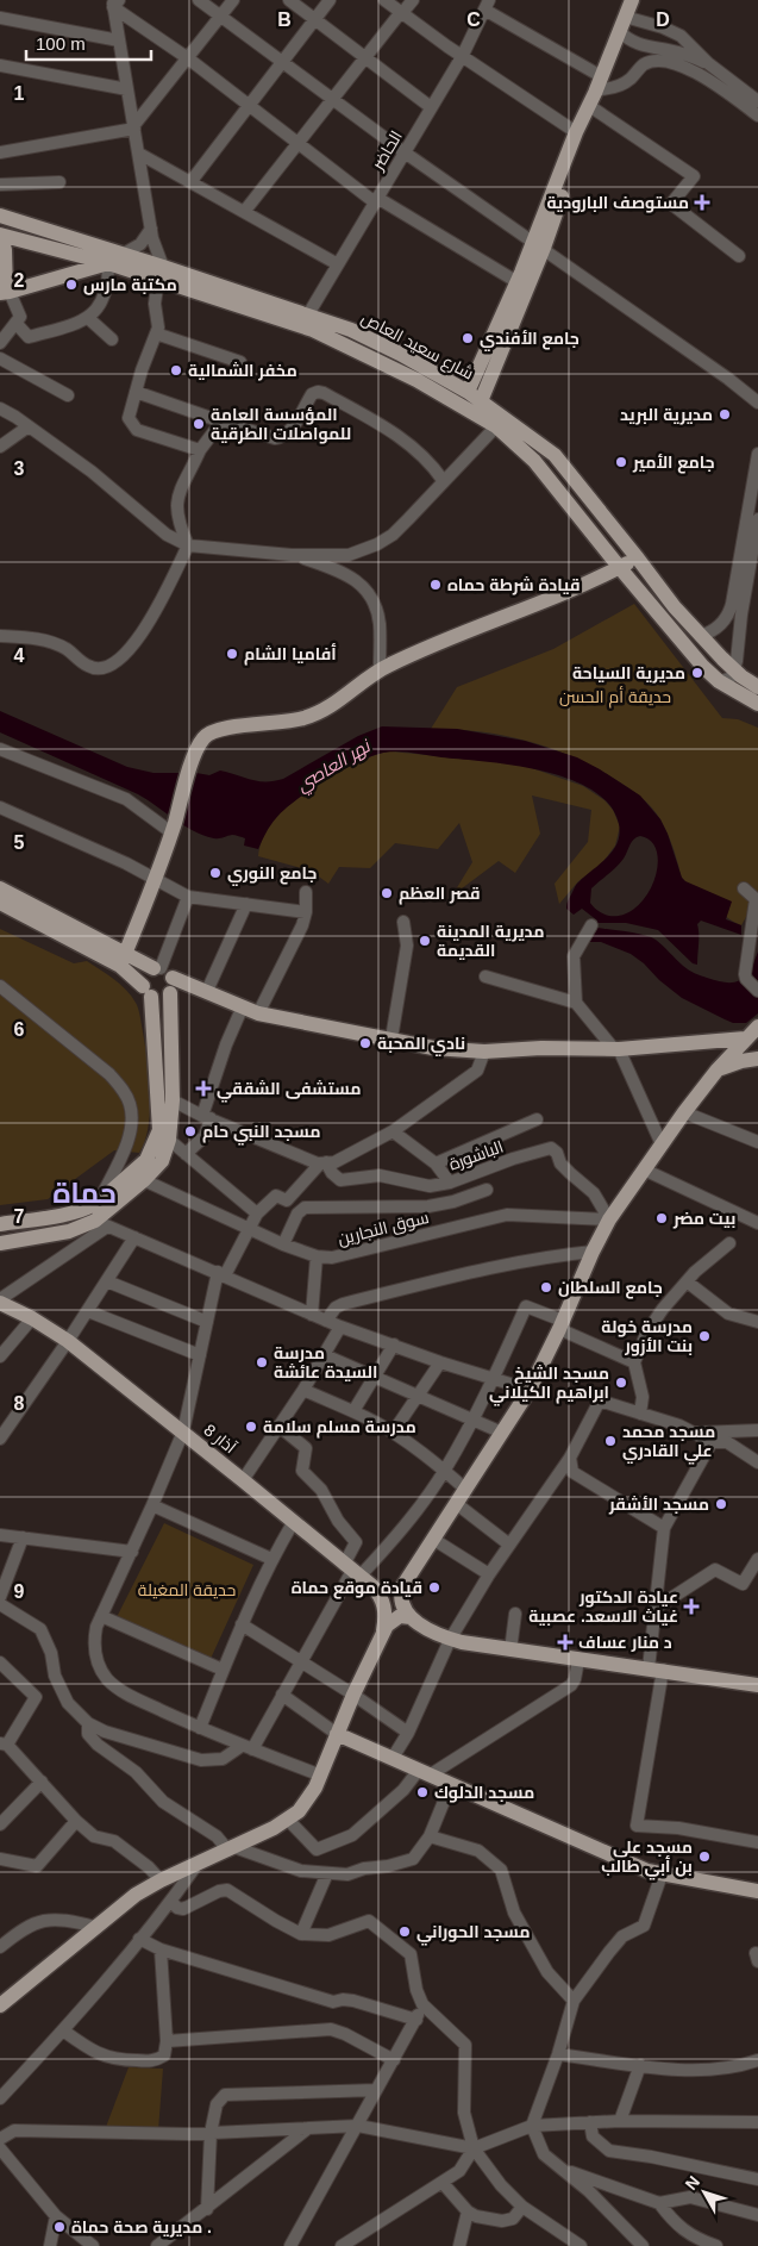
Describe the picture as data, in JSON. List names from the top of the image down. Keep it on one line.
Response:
{"streets":{"main road":["شارع سعيد العاص","8 آذار"],"street":["الحاضر","الباشورة","سوق النجارين"]},"crossings":[["الحاضر","شارع سعيد العاص"],["الباشورة","سوق النجارين"]],"districts":["حماة"],"water":["نهر العاصي"],"parks":["حديقة أم الحسن","حديقة المغيلة"],"places":{"health":["مستوصف البارودية","مستشفى الشققي","عيادة الدكتور غياث الاسعد. عصبية","د منار عساف"],"other":["مكتبة مارس","جامع الأفندي","مخفر الشمالية","مديرية البريد","المؤسسة العامة للمواصلات الطرقية","جامع الأمير","قيادة شرطة حماه","أفاميا الشام","مديرية السياحة","جامع النوري","قصر العظم","مديرية المدينة القديمة","نادي المحبة","مسجد النبي حام","بيت مضر","جامع السلطان","مدرسة خولة بنت الأزور","مدرسة السيدة عائشة","مسجد الشيخ ابراهيم الكيلاني","مدرسة مسلم سلامة","مسجد محمد علي القادري","مسجد الأشقر","قيادة موقع حماة","مسجد الدلوك","مسجد علي بن أبي طالب","مسجد الحوراني","مديرية صحة حماة ."]},"scale_bar":"100 m","north":"top left","grid":{"columns":["B","C","D"],"rows":["1","2","3","4","5","6","7","8","9"]}}
